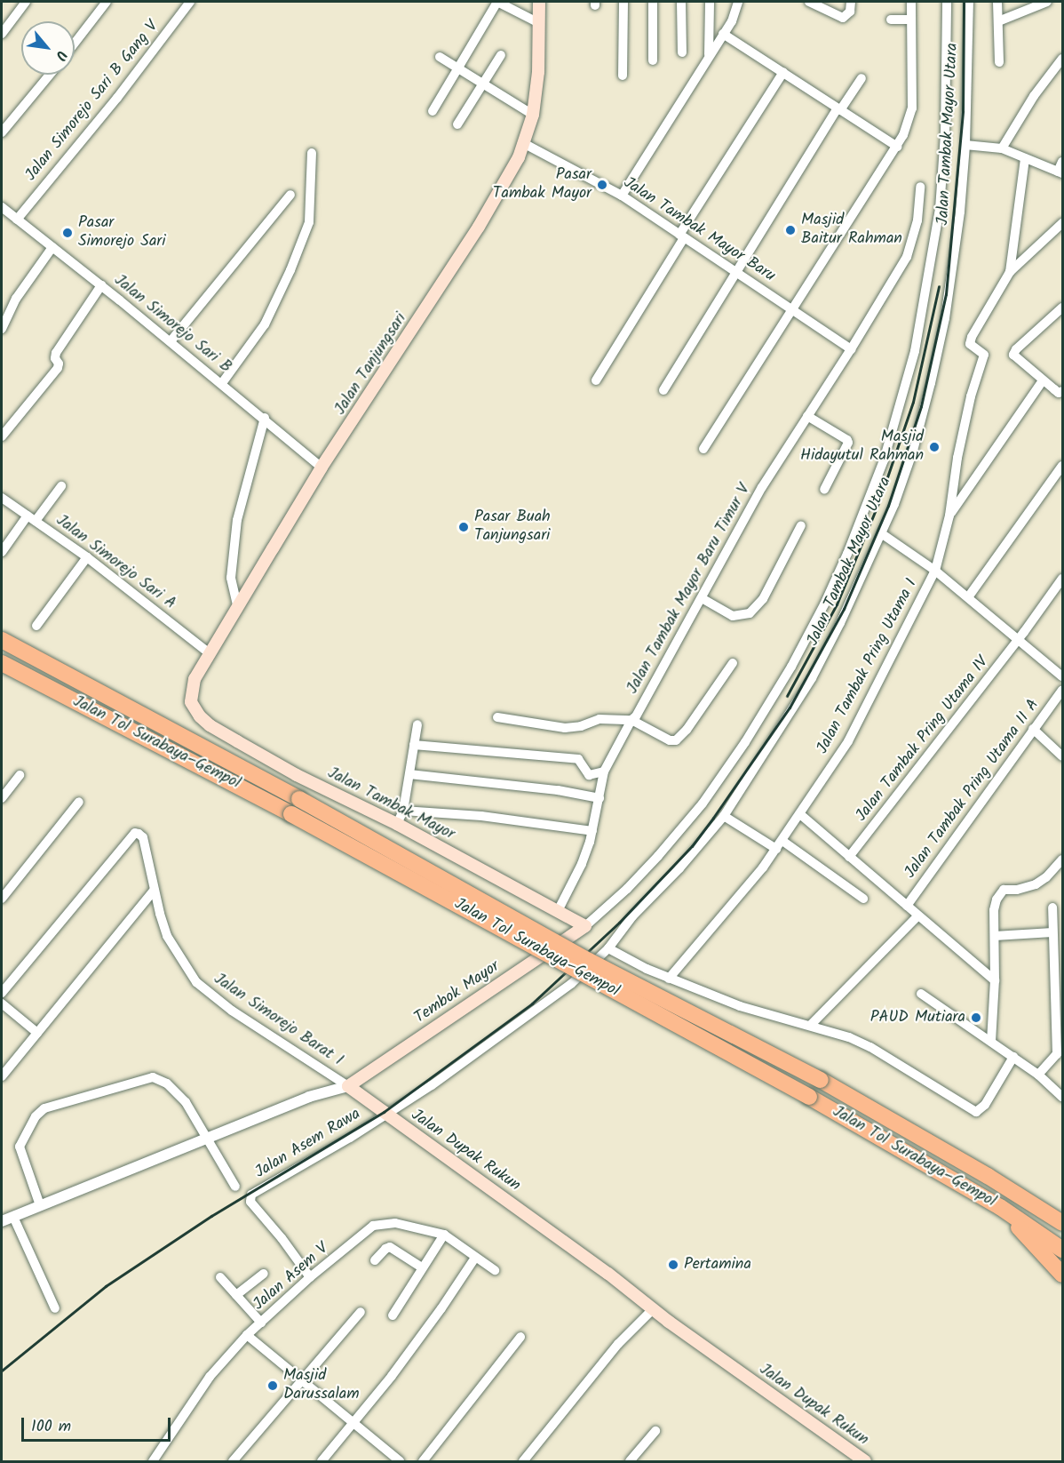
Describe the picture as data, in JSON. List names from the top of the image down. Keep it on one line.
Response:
{"streets":{"highway":["Jalan Tol Surabaya–Gempol"],"main road":["Jalan Tanjungsari","Jalan Tambak Mayor","Tembok Mayor","Jalan Dupak Rukun"],"street":["Jalan Simorejo Sari B Gang V","Jalan Tambak Mayor Utara","Jalan Tambak Mayor Baru","Jalan Simorejo Sari B","Jalan Simorejo Sari A","Jalan Tambak Mayor Baru Timur V","Jalan Tambak Pring Utama I","Jalan Tambak Pring Utama IV","Jalan Tambak Pring Utama II A","Jalan Simorejo Barat I","Jalan Asem Rawa","Jalan Asem V"]},"crossings":[["Jalan Simorejo Sari B Gang V","Jalan Simorejo Sari B"],["Jalan Tambak Mayor Utara","Jalan Asem Rawa"],["Jalan Tambak Mayor Utara","Jalan Dupak Rukun"],["Jalan Tambak Mayor Baru","Jalan Tanjungsari"],["Jalan Tambak Mayor Baru","Jalan Tambak Mayor Baru Timur V"],["Jalan Simorejo Sari B","Jalan Tanjungsari"],["Jalan Tanjungsari","Jalan Simorejo Sari A"],["Jalan Tanjungsari","Jalan Tambak Mayor"],["Jalan Tambak Mayor Baru Timur V","Jalan Tambak Mayor"],["Tembok Mayor","Jalan Simorejo Barat I"],["Tembok Mayor","Jalan Dupak Rukun"],["Jalan Simorejo Barat I","Jalan Dupak Rukun"],["Jalan Asem Rawa","Jalan Dupak Rukun"],["Jalan Asem Rawa","Jalan Asem V"]],"places":["Pasar Tambak Mayor","Masjid Baitur Rahman","Pasar Simorejo Sari","Masjid Hidayutul Rahman","Pasar Buah Tanjungsari","PAUD Mutiara","Pertamina","Masjid Darussalam"],"scale_bar":"100 m","north":"bottom right"}
